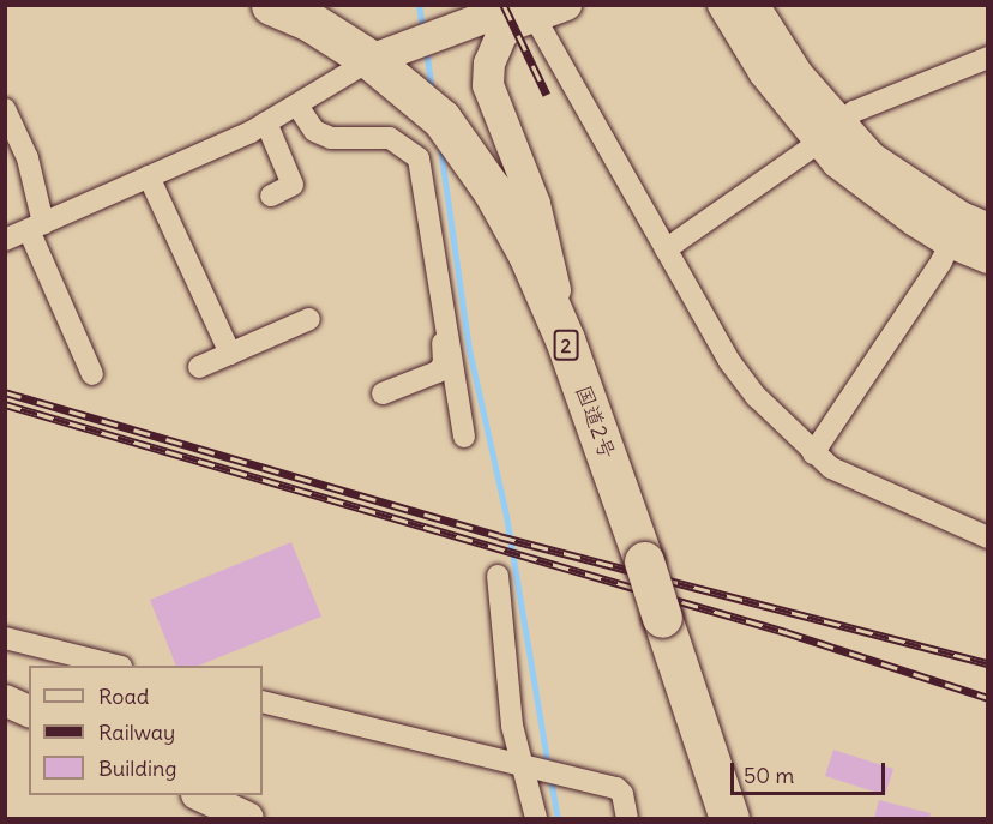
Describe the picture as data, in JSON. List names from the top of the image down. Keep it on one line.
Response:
{"streets":{"highway":["2","国道2号"]},"legend":["Road","Railway","Building"],"scale_bar":"50 m"}
